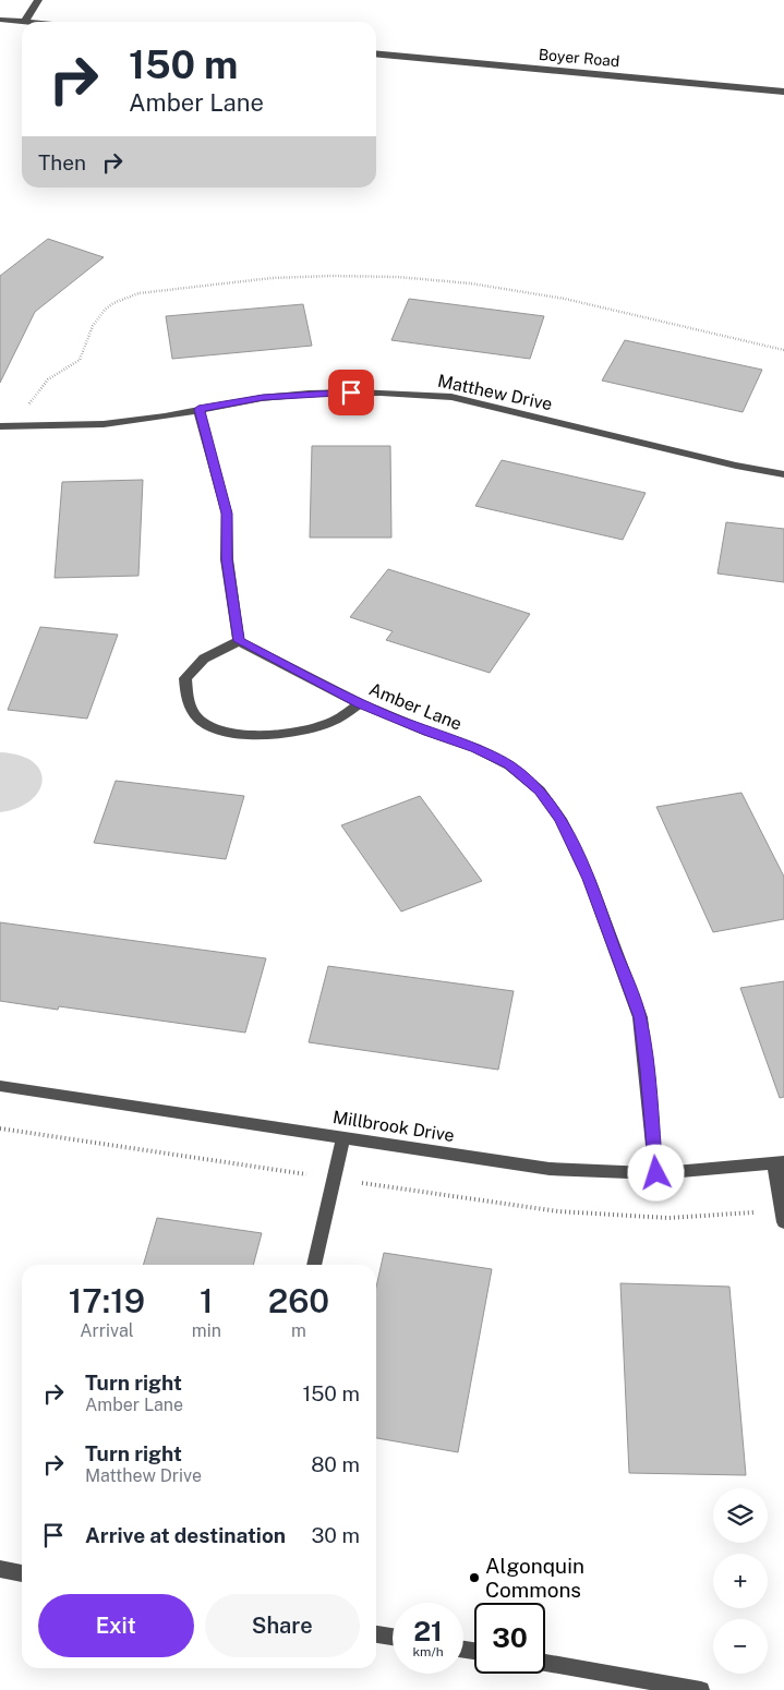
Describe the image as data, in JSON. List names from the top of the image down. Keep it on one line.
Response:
{"streets":{"street":["Boyer Road","Matthew Drive","Amber Lane","Millbrook Drive"]},"crossings":[["Amber Lane","Millbrook Drive"]],"places":["Algonquin Commons"],"page":{"turn":["150 m","Amber Lane"],"then":"Then","eta":["17:19","Arrival","1","min","260","m"],"list":[{"name":"Turn right","note":"Amber Lane","value":"150 m"},{"name":"Turn right","note":"Matthew Drive","value":"80 m"},{"name":"Arrive at destination","value":"30 m"}],"map_buttons":["+","−"],"buttons":["Exit","Share"],"speed":"21 km/h","limit":"30"}}
